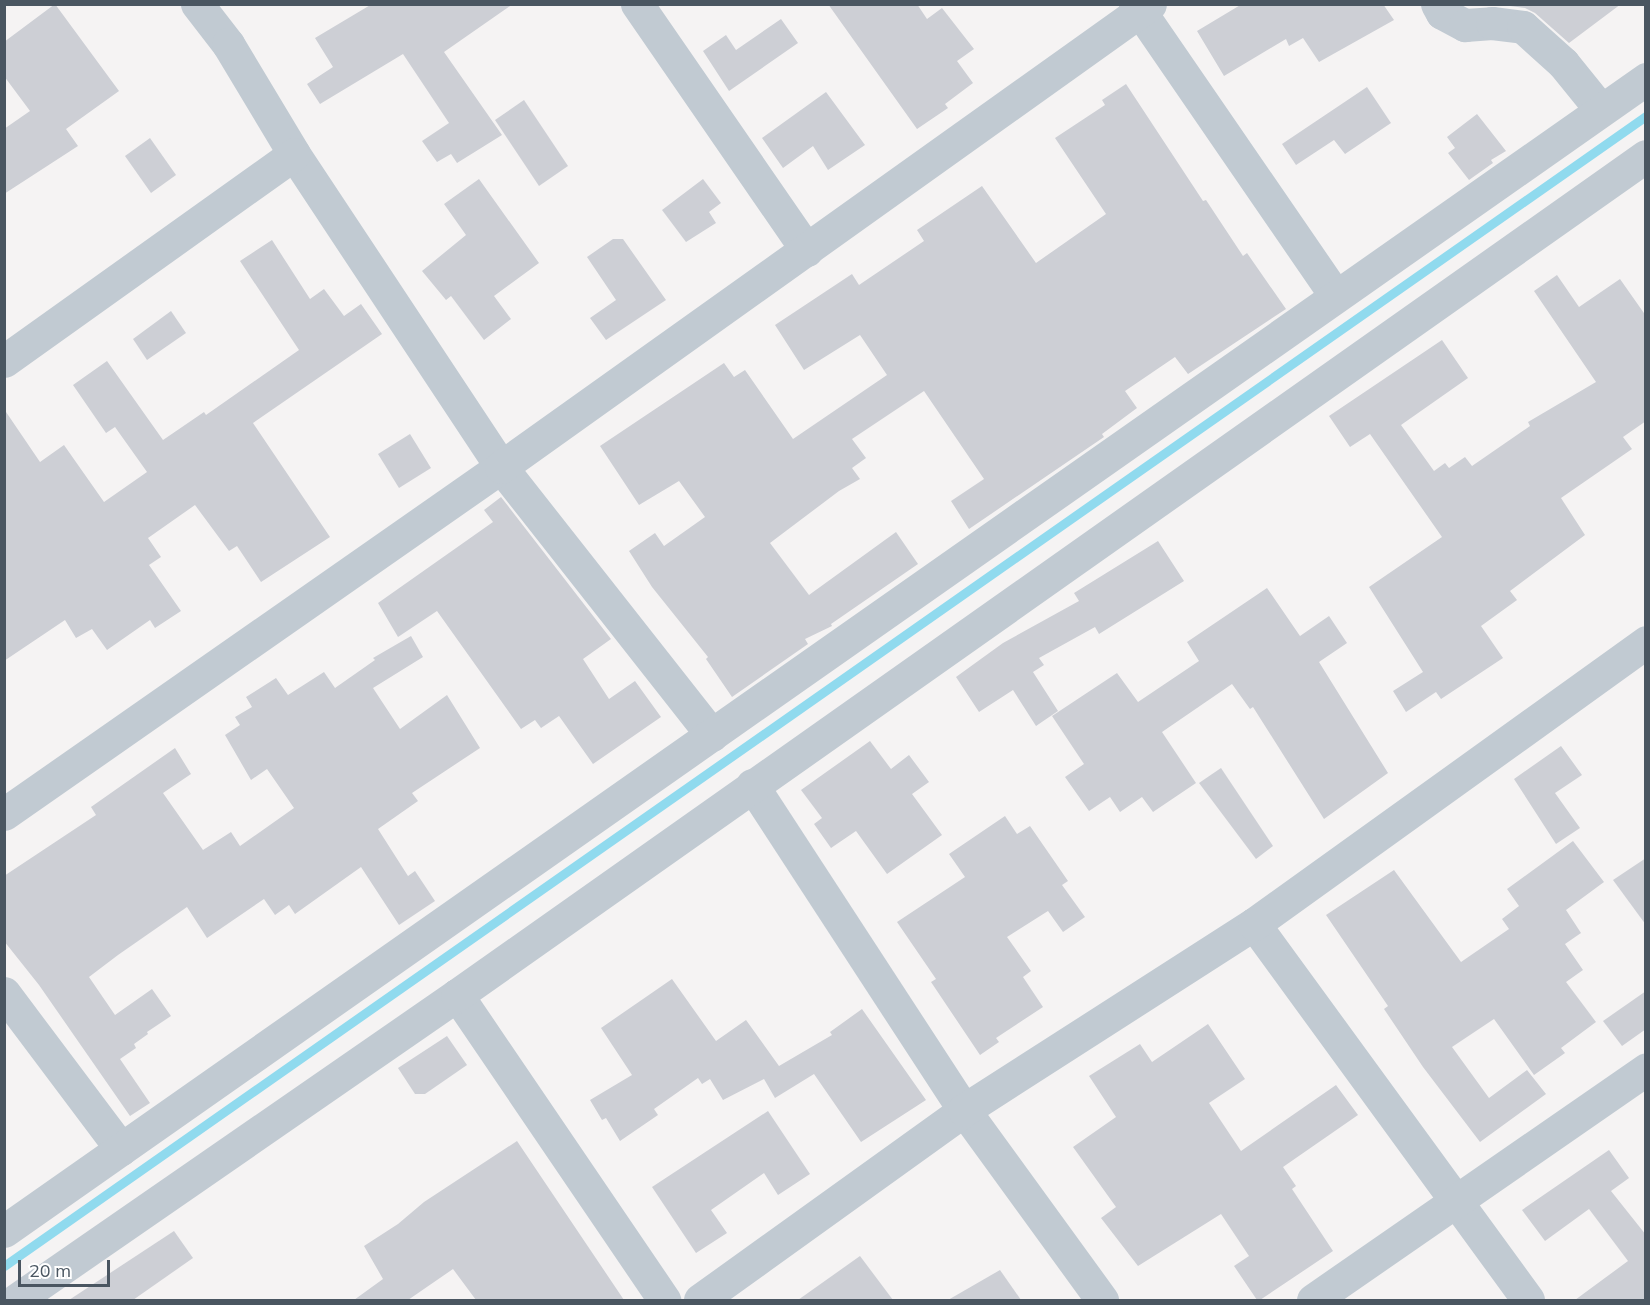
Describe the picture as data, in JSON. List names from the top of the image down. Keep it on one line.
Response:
{"scale_bar":"20 m"}
